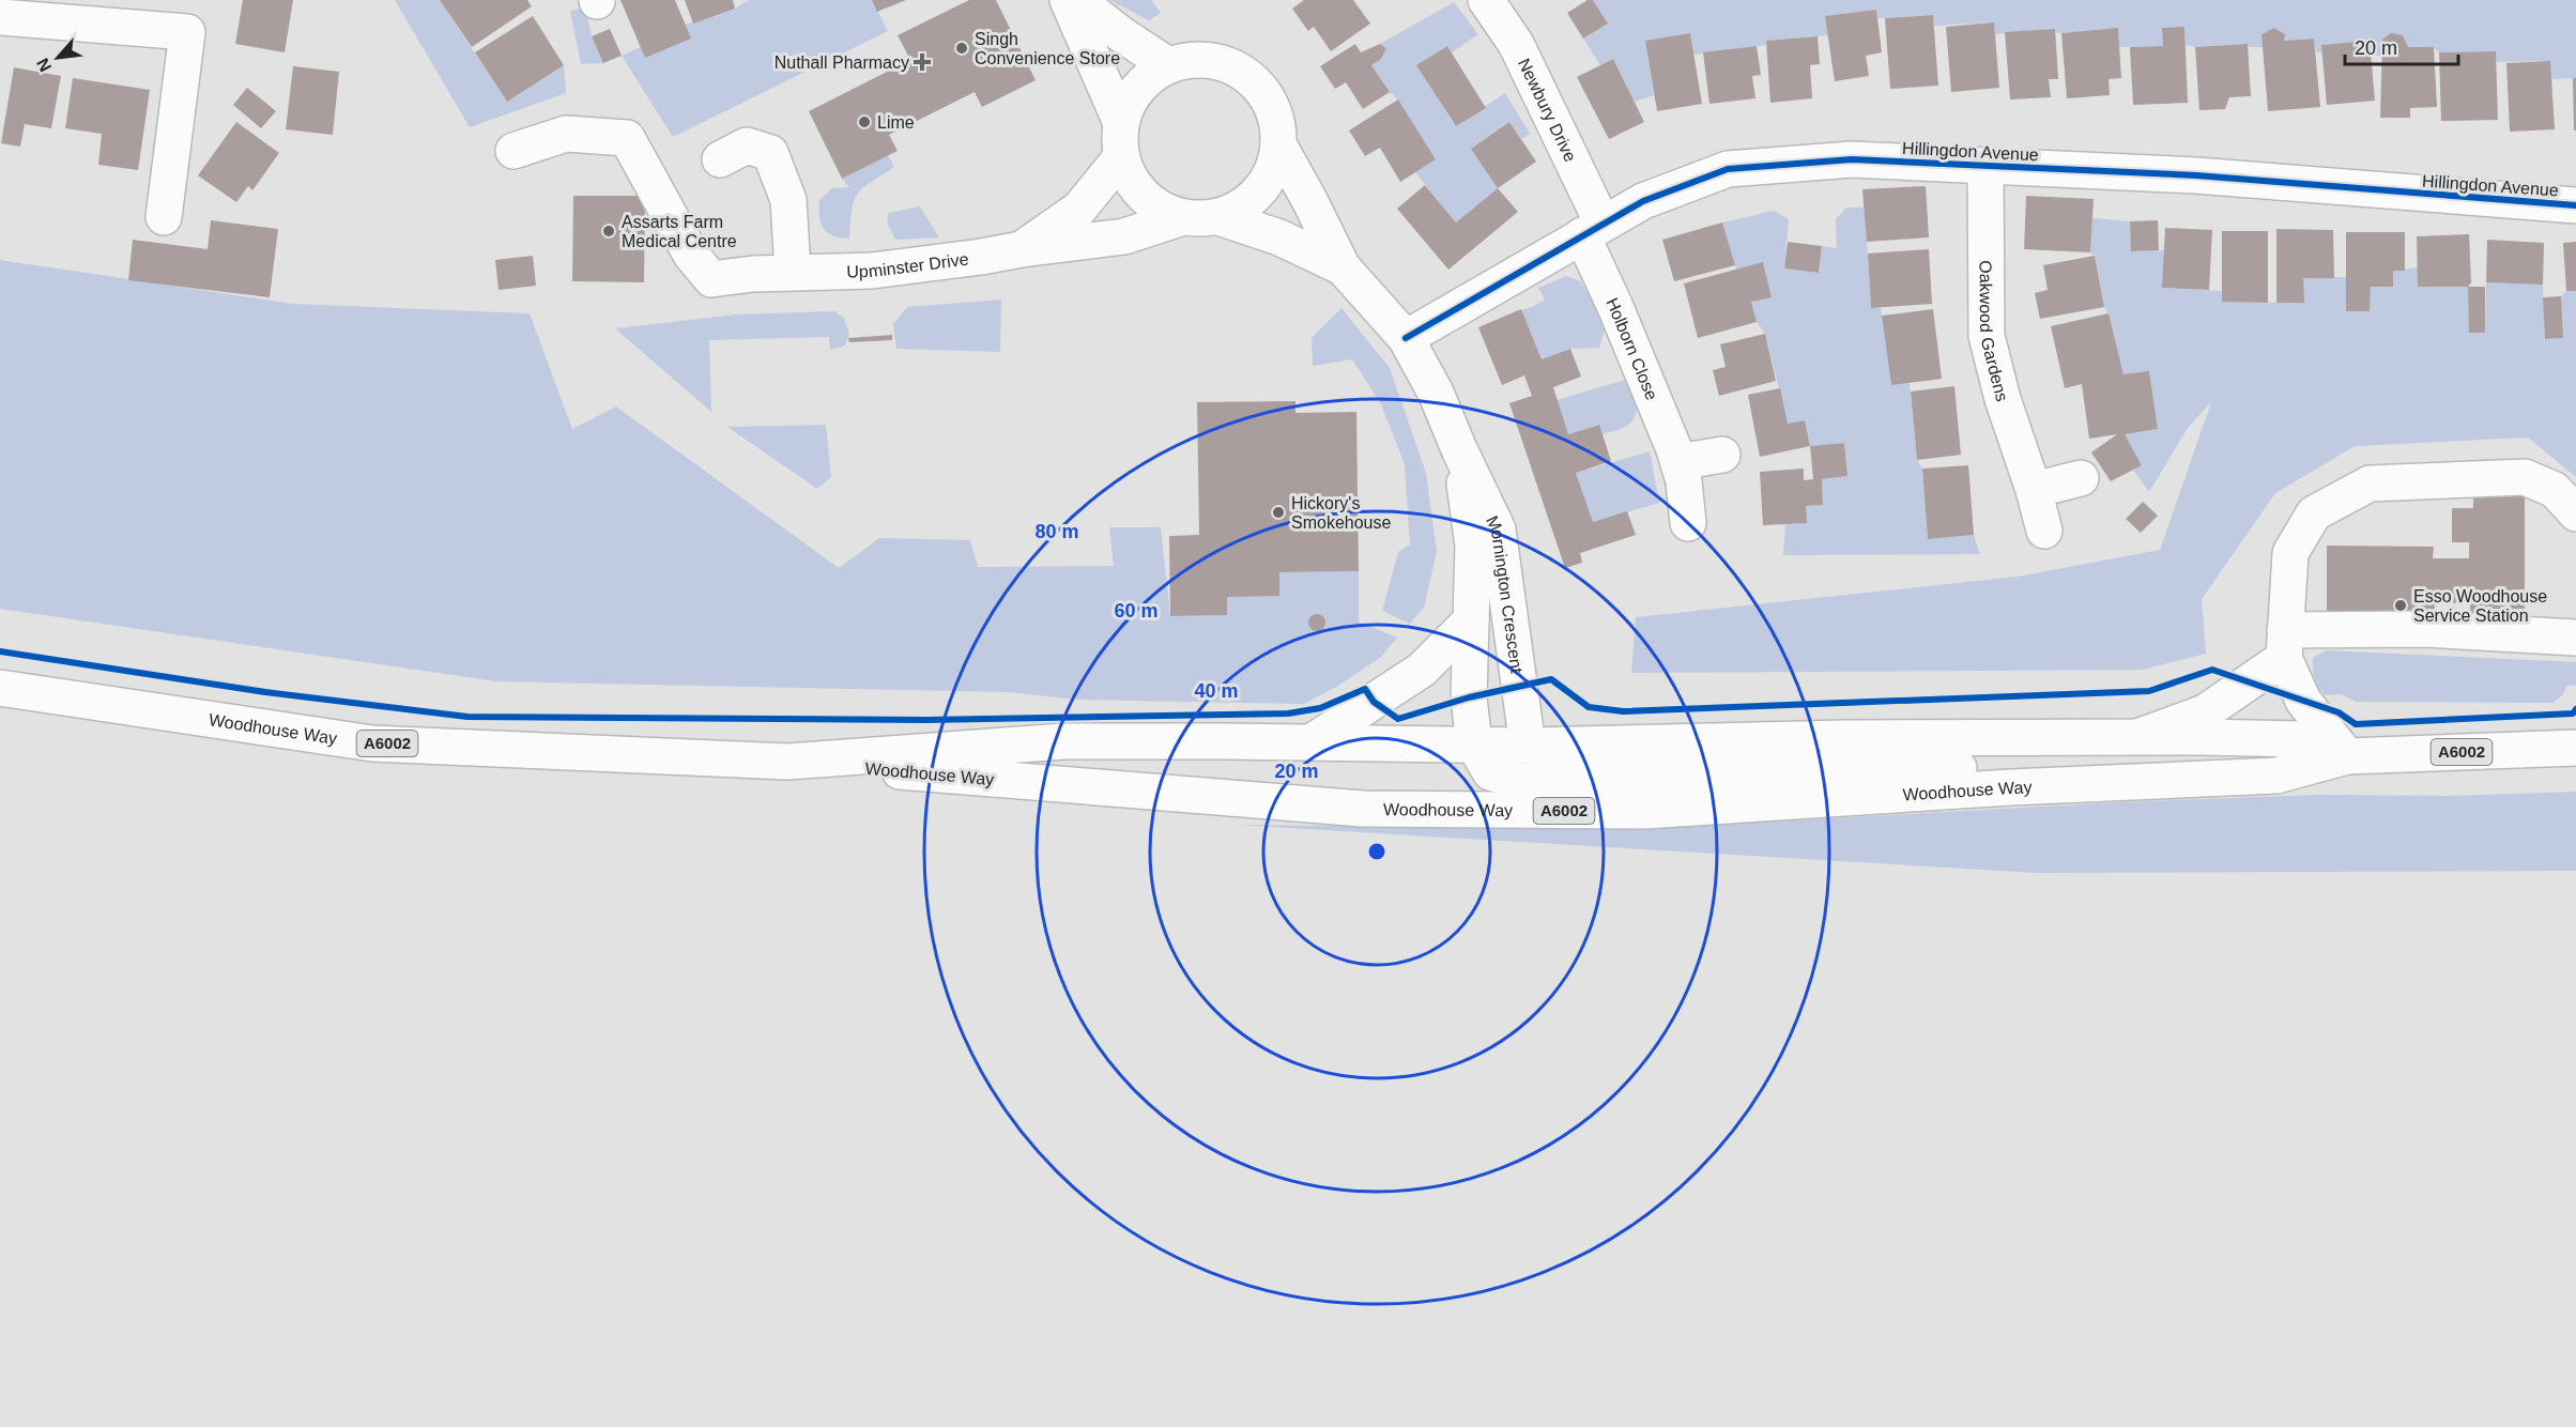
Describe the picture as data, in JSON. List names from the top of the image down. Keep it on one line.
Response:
{"streets":{"street":["Newbury Drive","Hillingdon Avenue","Upminster Drive","Oakwood Gardens","Holborn Close","Mornington Crescent","Woodhouse Way","A6002"]},"crossings":[["Newbury Drive","Hillingdon Avenue"],["Newbury Drive","Holborn Close"],["Hillingdon Avenue","Oakwood Gardens"],["Hillingdon Avenue","Holborn Close"],["Hillingdon Avenue","Mornington Crescent"],["Upminster Drive","Mornington Crescent"],["Mornington Crescent","Woodhouse Way"],["Mornington Crescent","A6002"],["Woodhouse Way","A6002"]],"places":{"other":["Singh Convenience Store","Lime","Assarts Farm Medical Centre","Hickory's Smokehouse","Esso Woodhouse Service Station"],"health":["Nuthall Pharmacy"]},"scale_bar":"20 m","north":"bottom left","rings":["80 m","60 m","40 m","20 m"]}
